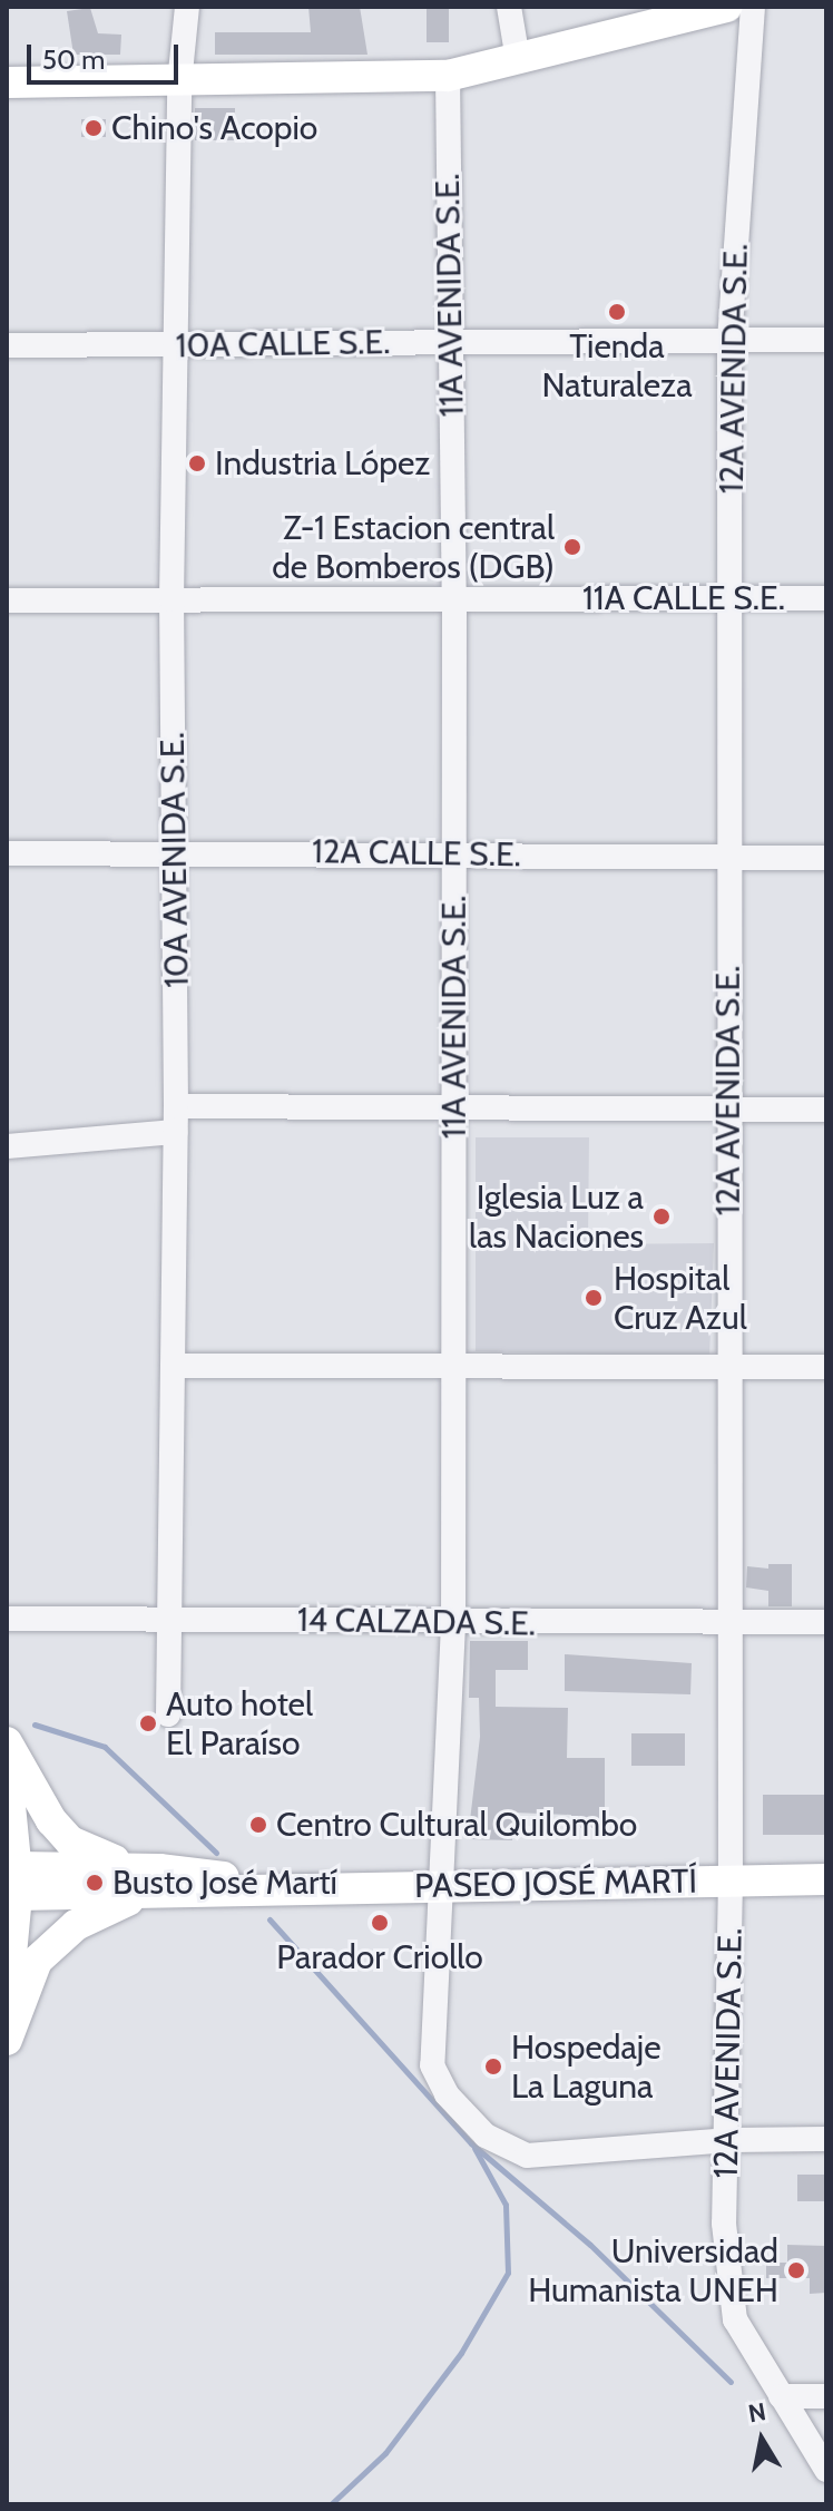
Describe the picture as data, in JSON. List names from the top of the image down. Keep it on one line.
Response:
{"streets":{"main road":["PASEO JOSÉ MARTÍ"],"street":["11A AVENIDA S.E.","10A CALLE S.E.","12A AVENIDA S.E.","11A CALLE S.E.","12A CALLE S.E.","10A AVENIDA S.E.","14 CALZADA S.E."]},"crossings":[["11A AVENIDA S.E.","10A CALLE S.E."],["11A AVENIDA S.E.","12A AVENIDA S.E."],["11A AVENIDA S.E.","11A CALLE S.E."],["11A AVENIDA S.E.","12A CALLE S.E."],["11A AVENIDA S.E.","14 CALZADA S.E."],["11A AVENIDA S.E.","PASEO JOSÉ MARTÍ"],["10A CALLE S.E.","12A AVENIDA S.E."],["10A CALLE S.E.","10A AVENIDA S.E."],["12A AVENIDA S.E.","11A CALLE S.E."],["12A AVENIDA S.E.","12A CALLE S.E."],["12A AVENIDA S.E.","14 CALZADA S.E."],["12A AVENIDA S.E.","PASEO JOSÉ MARTÍ"],["11A CALLE S.E.","10A AVENIDA S.E."],["12A CALLE S.E.","10A AVENIDA S.E."],["10A AVENIDA S.E.","14 CALZADA S.E."]],"places":["Chino's Acopio","Tienda Naturaleza","Industria López","Z-1 Estacion central de Bomberos (DGB)","Iglesia Luz a las Naciones","Hospital Cruz Azul","Auto hotel El Paraíso","Centro Cultural Quilombo","Busto José Martí","Parador Criollo","Hospedaje La Laguna","Universidad Humanista UNEH"],"scale_bar":"50 m","north":"top"}
